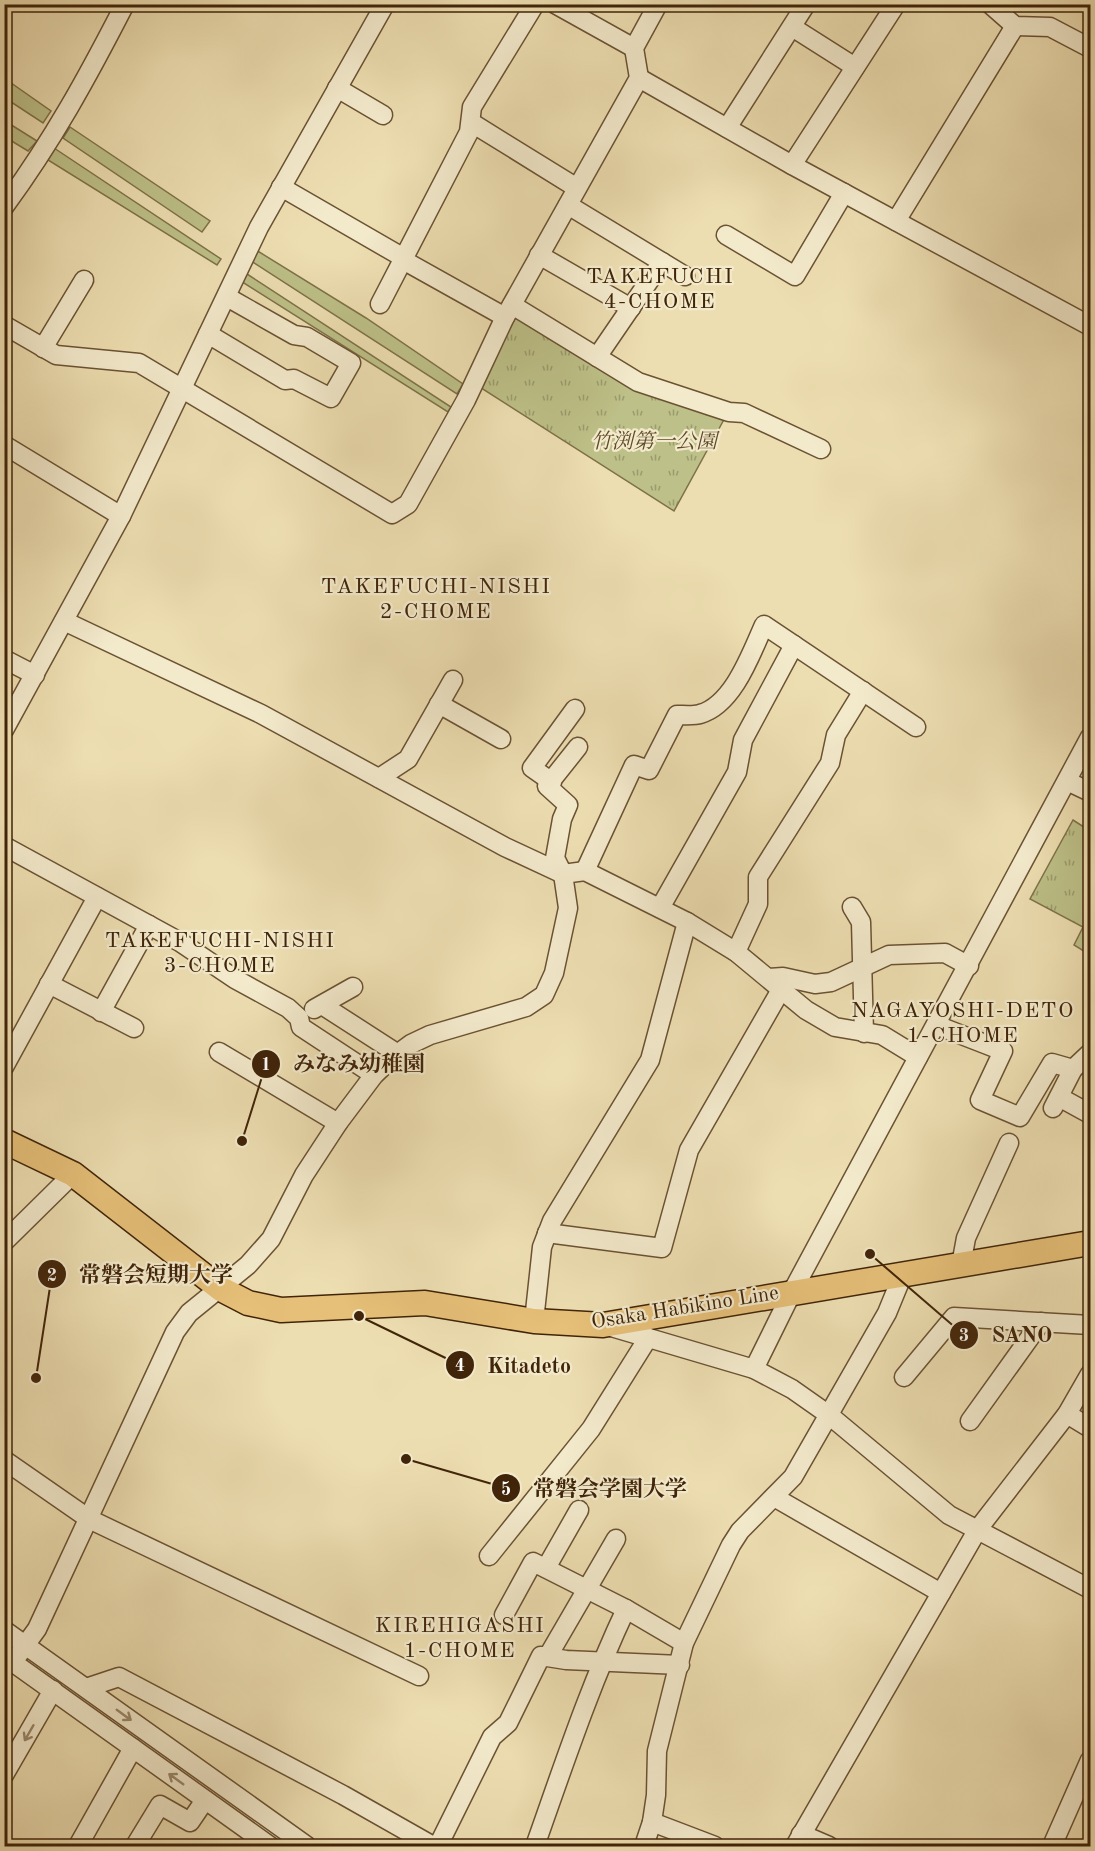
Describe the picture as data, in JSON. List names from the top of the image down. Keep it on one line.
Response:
{"streets":{"main road":["Osaka Habikino Line"]},"districts":["TAKEFUCHI 4-CHOME","TAKEFUCHI-NISHI 2-CHOME","TAKEFUCHI-NISHI 3-CHOME","NAGAYOSHI-DETO 1-CHOME","KIREHIGASHI 1-CHOME"],"parks":["竹渕第一公園"],"places":["みなみ幼稚園","SANO","Kitadeto","常磐会短期大学","常磐会学園大学"]}
